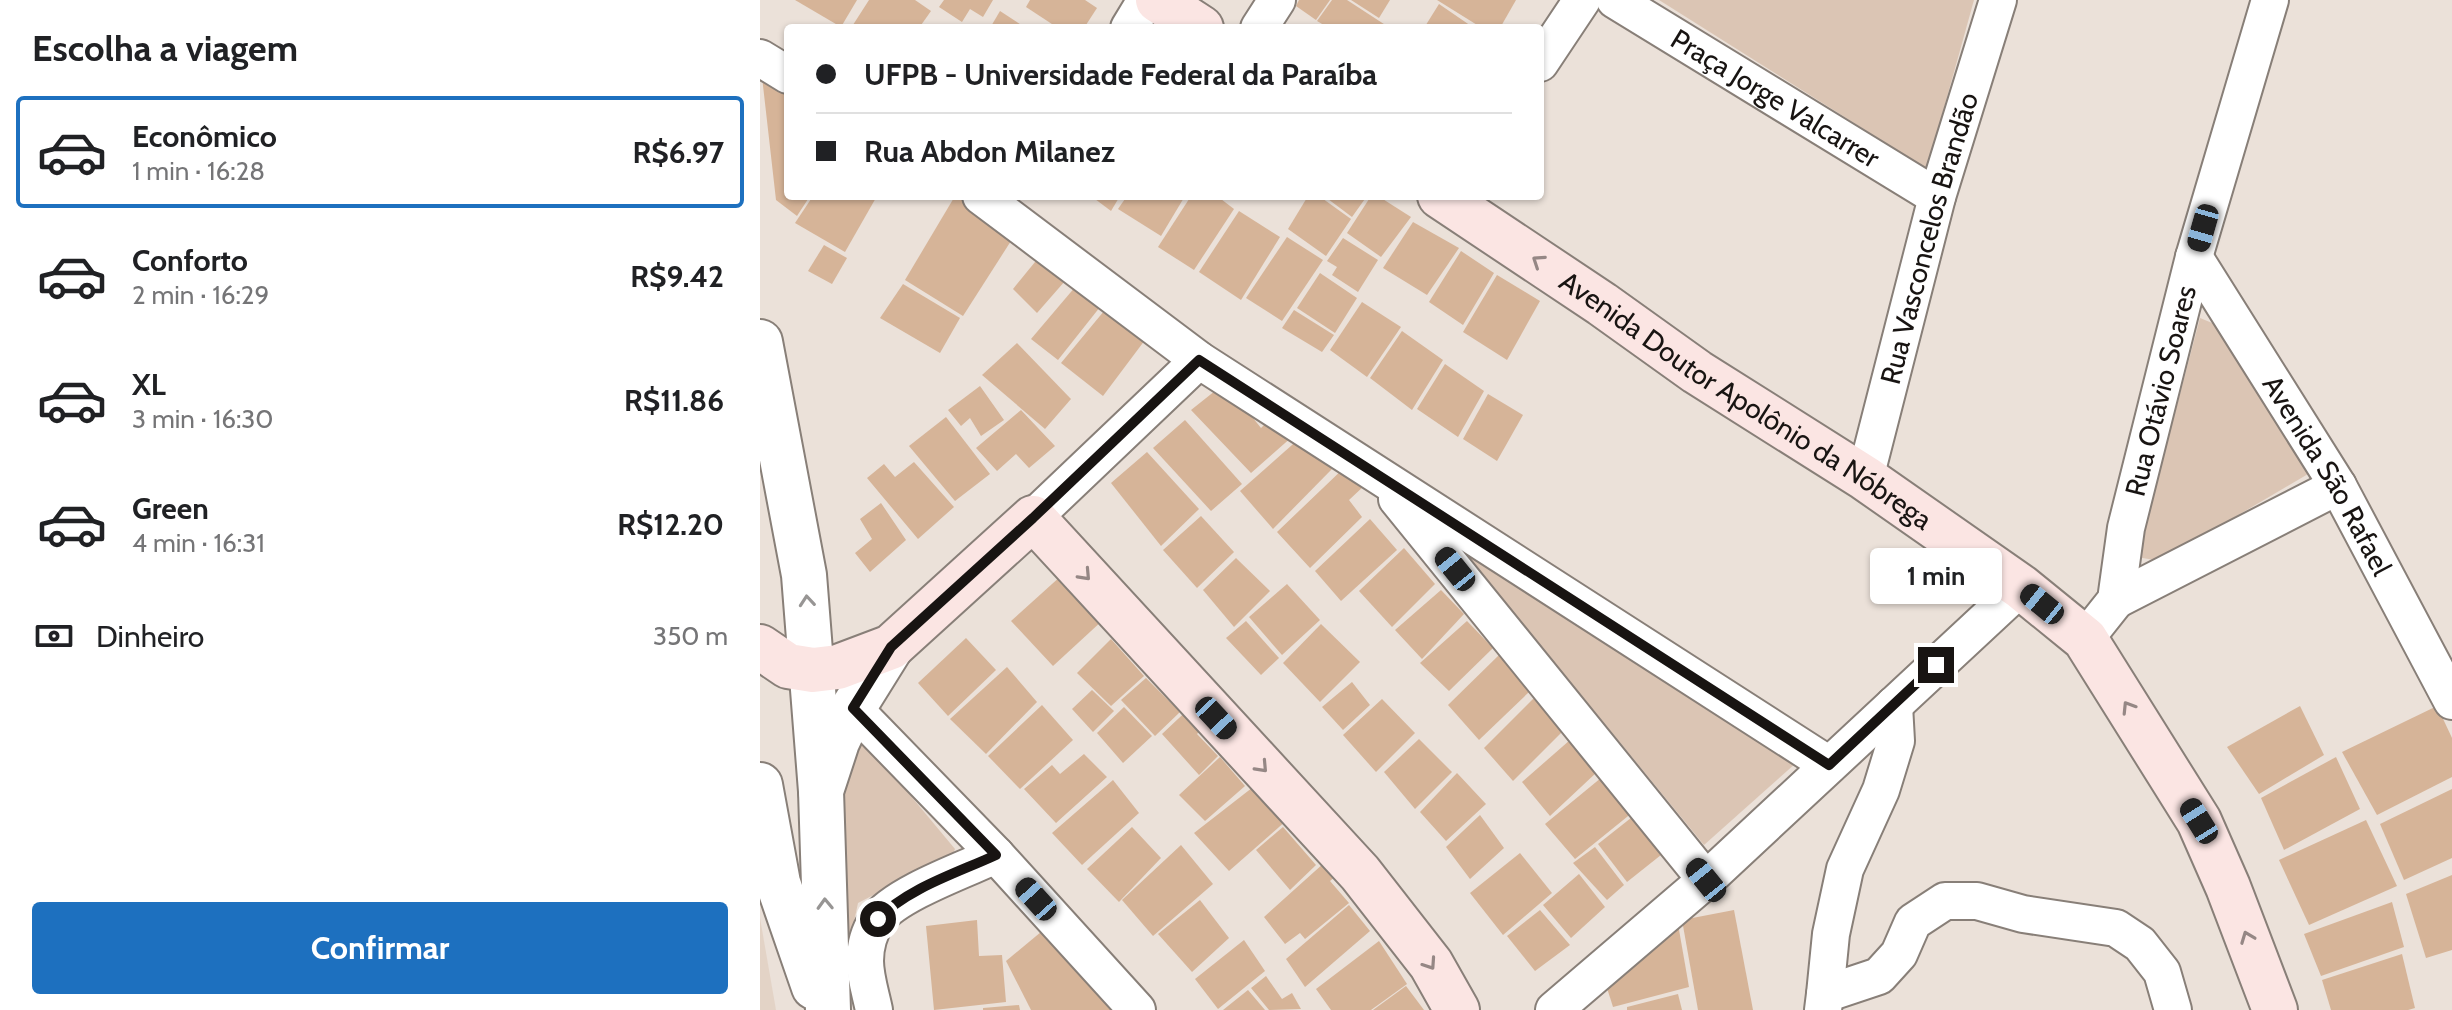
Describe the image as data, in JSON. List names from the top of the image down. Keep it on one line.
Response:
{"streets":{"main road":["Avenida Doutor Apolônio da Nóbrega"],"street":["Praça Jorge Valcarrer","Rua Vasconcelos Brandão","Rua Otávio Soares","Avenida São Rafael"]},"crossings":[["Praça Jorge Valcarrer","Rua Vasconcelos Brandão"],["Rua Vasconcelos Brandão","Avenida Doutor Apolônio da Nóbrega"],["Rua Otávio Soares","Avenida São Rafael"]],"one_way":["Avenida Doutor Apolônio da Nóbrega"],"page":{"heading":"Escolha a viagem","banner":["UFPB - Universidade Federal da Paraíba","Rua Abdon Milanez"],"list":[{"name":"Econômico","note":"1 min · 16:28","value":"R$6.97"},{"name":"Conforto","note":"2 min · 16:29","value":"R$9.42"},{"name":"XL","note":"3 min · 16:30","value":"R$11.86"},{"name":"Green","note":"4 min · 16:31","value":"R$12.20"}],"bubble":"1 min","pay":["Dinheiro","350 m"],"buttons":"Confirmar"}}
